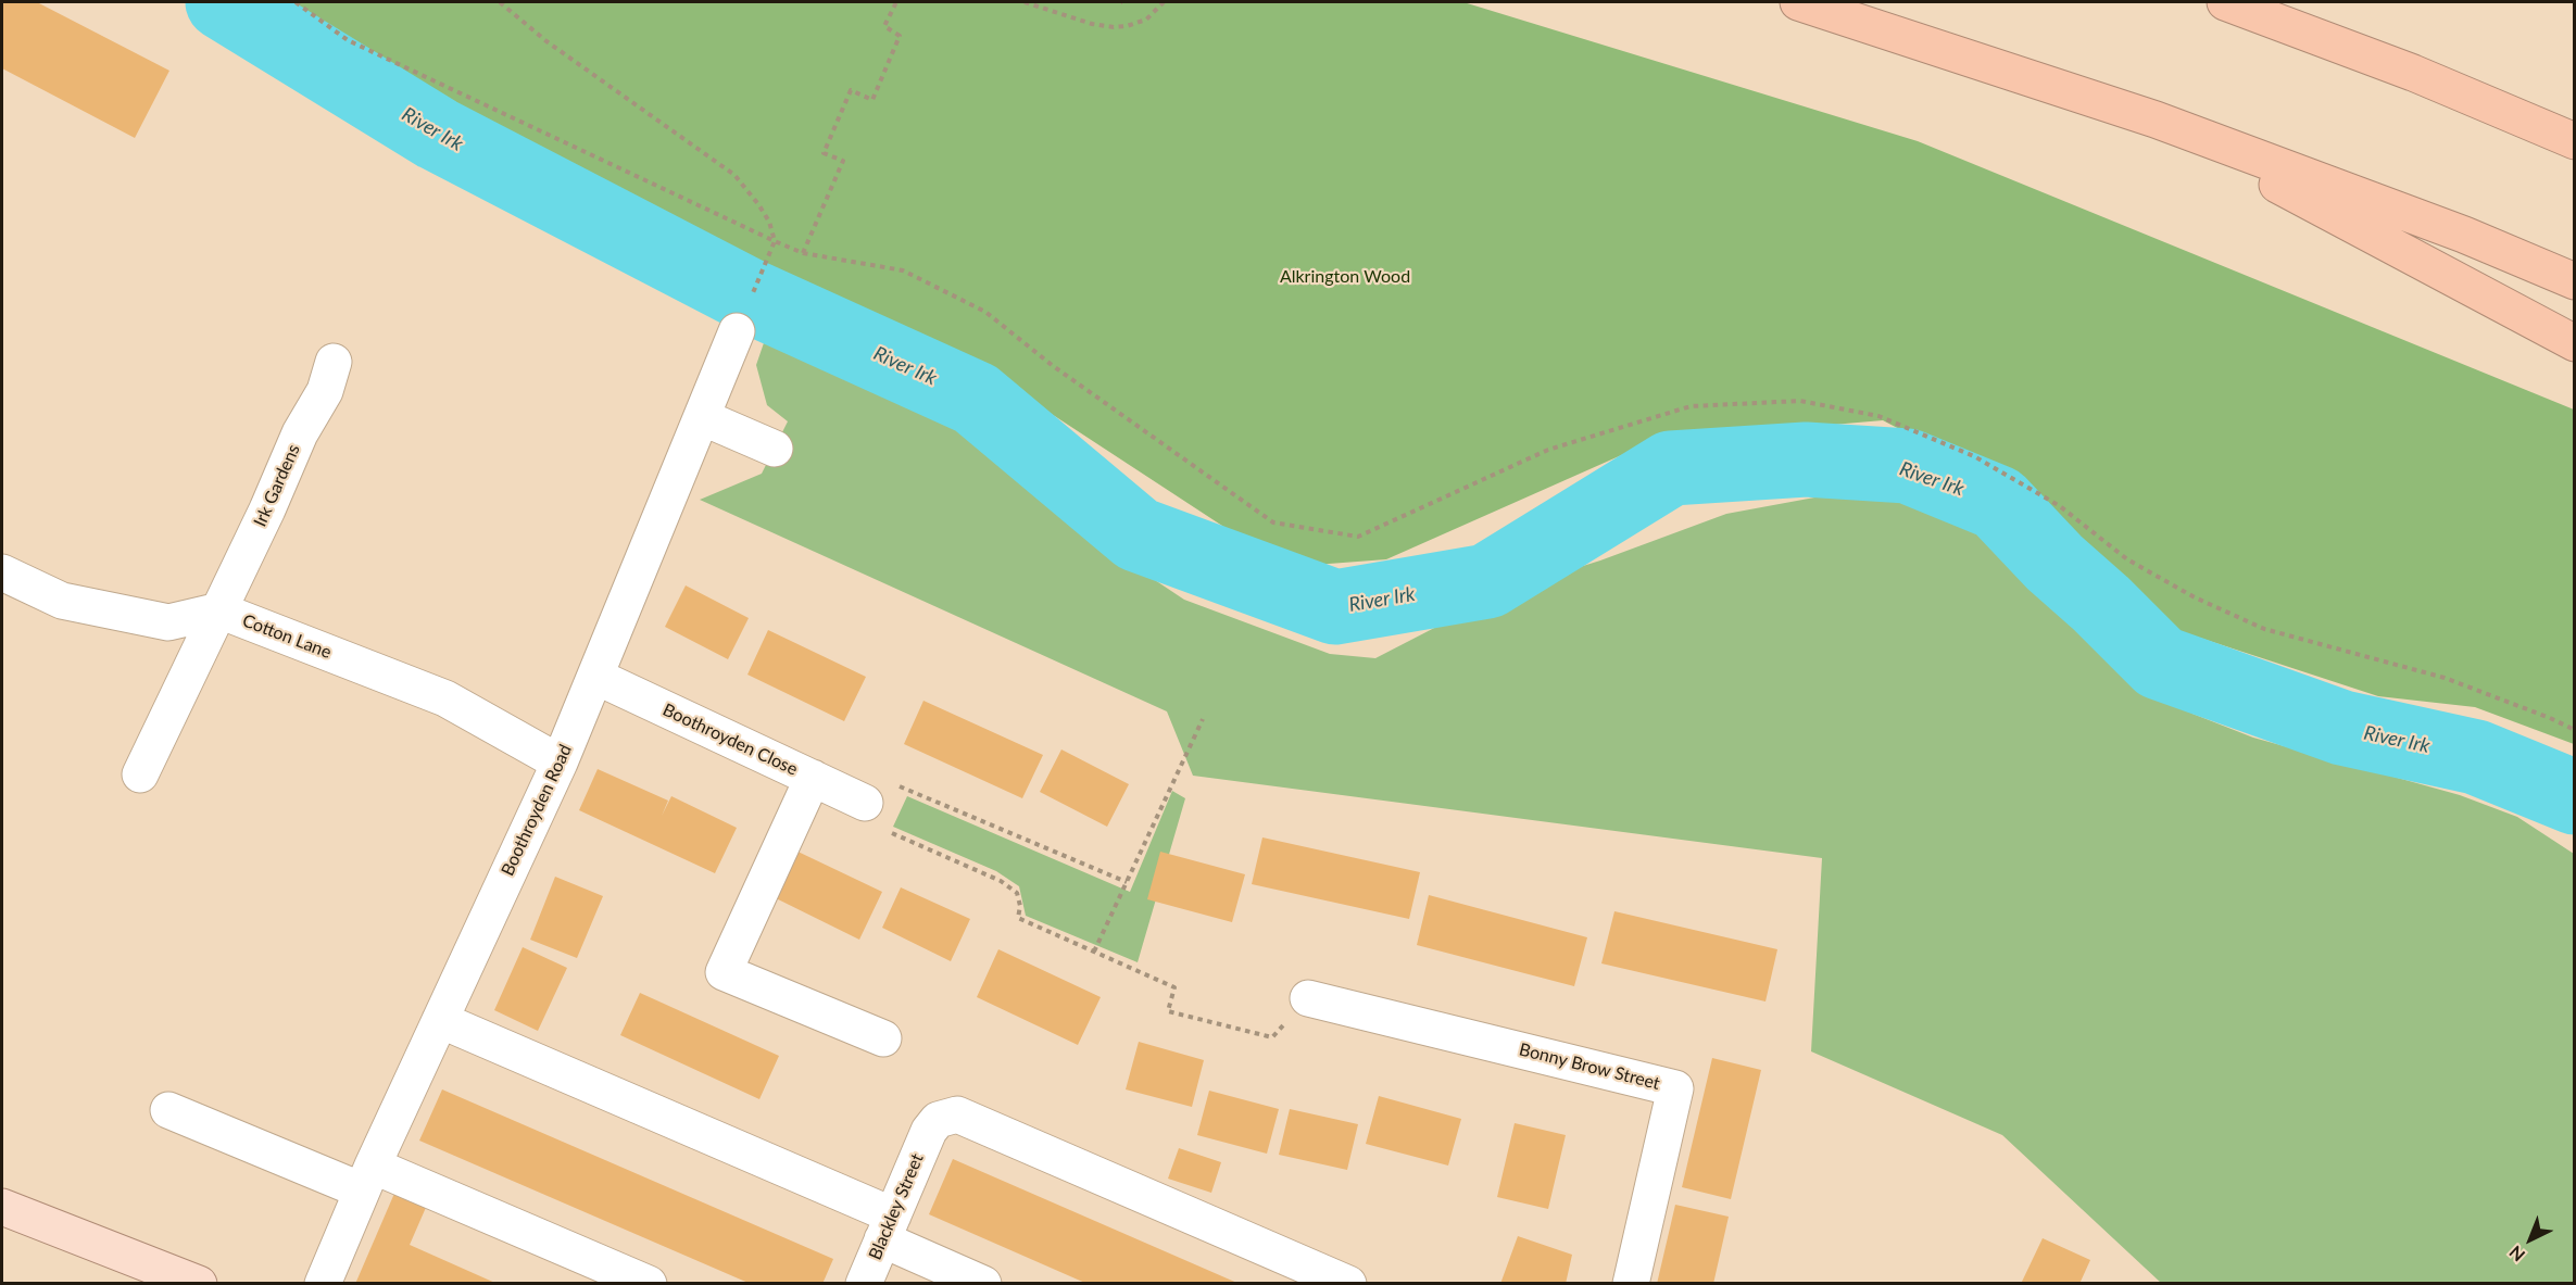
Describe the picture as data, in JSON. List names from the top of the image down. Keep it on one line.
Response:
{"streets":{"street":["Irk Gardens","Cotton Lane","Boothroyden Close","Boothroyden Road","Bonny Brow Street","Blackley Street"]},"crossings":[["Irk Gardens","Cotton Lane"],["Cotton Lane","Boothroyden Road"],["Boothroyden Close","Boothroyden Road"]],"water":["River Irk"],"parks":["Alkrington Wood"],"north":"bottom left"}
